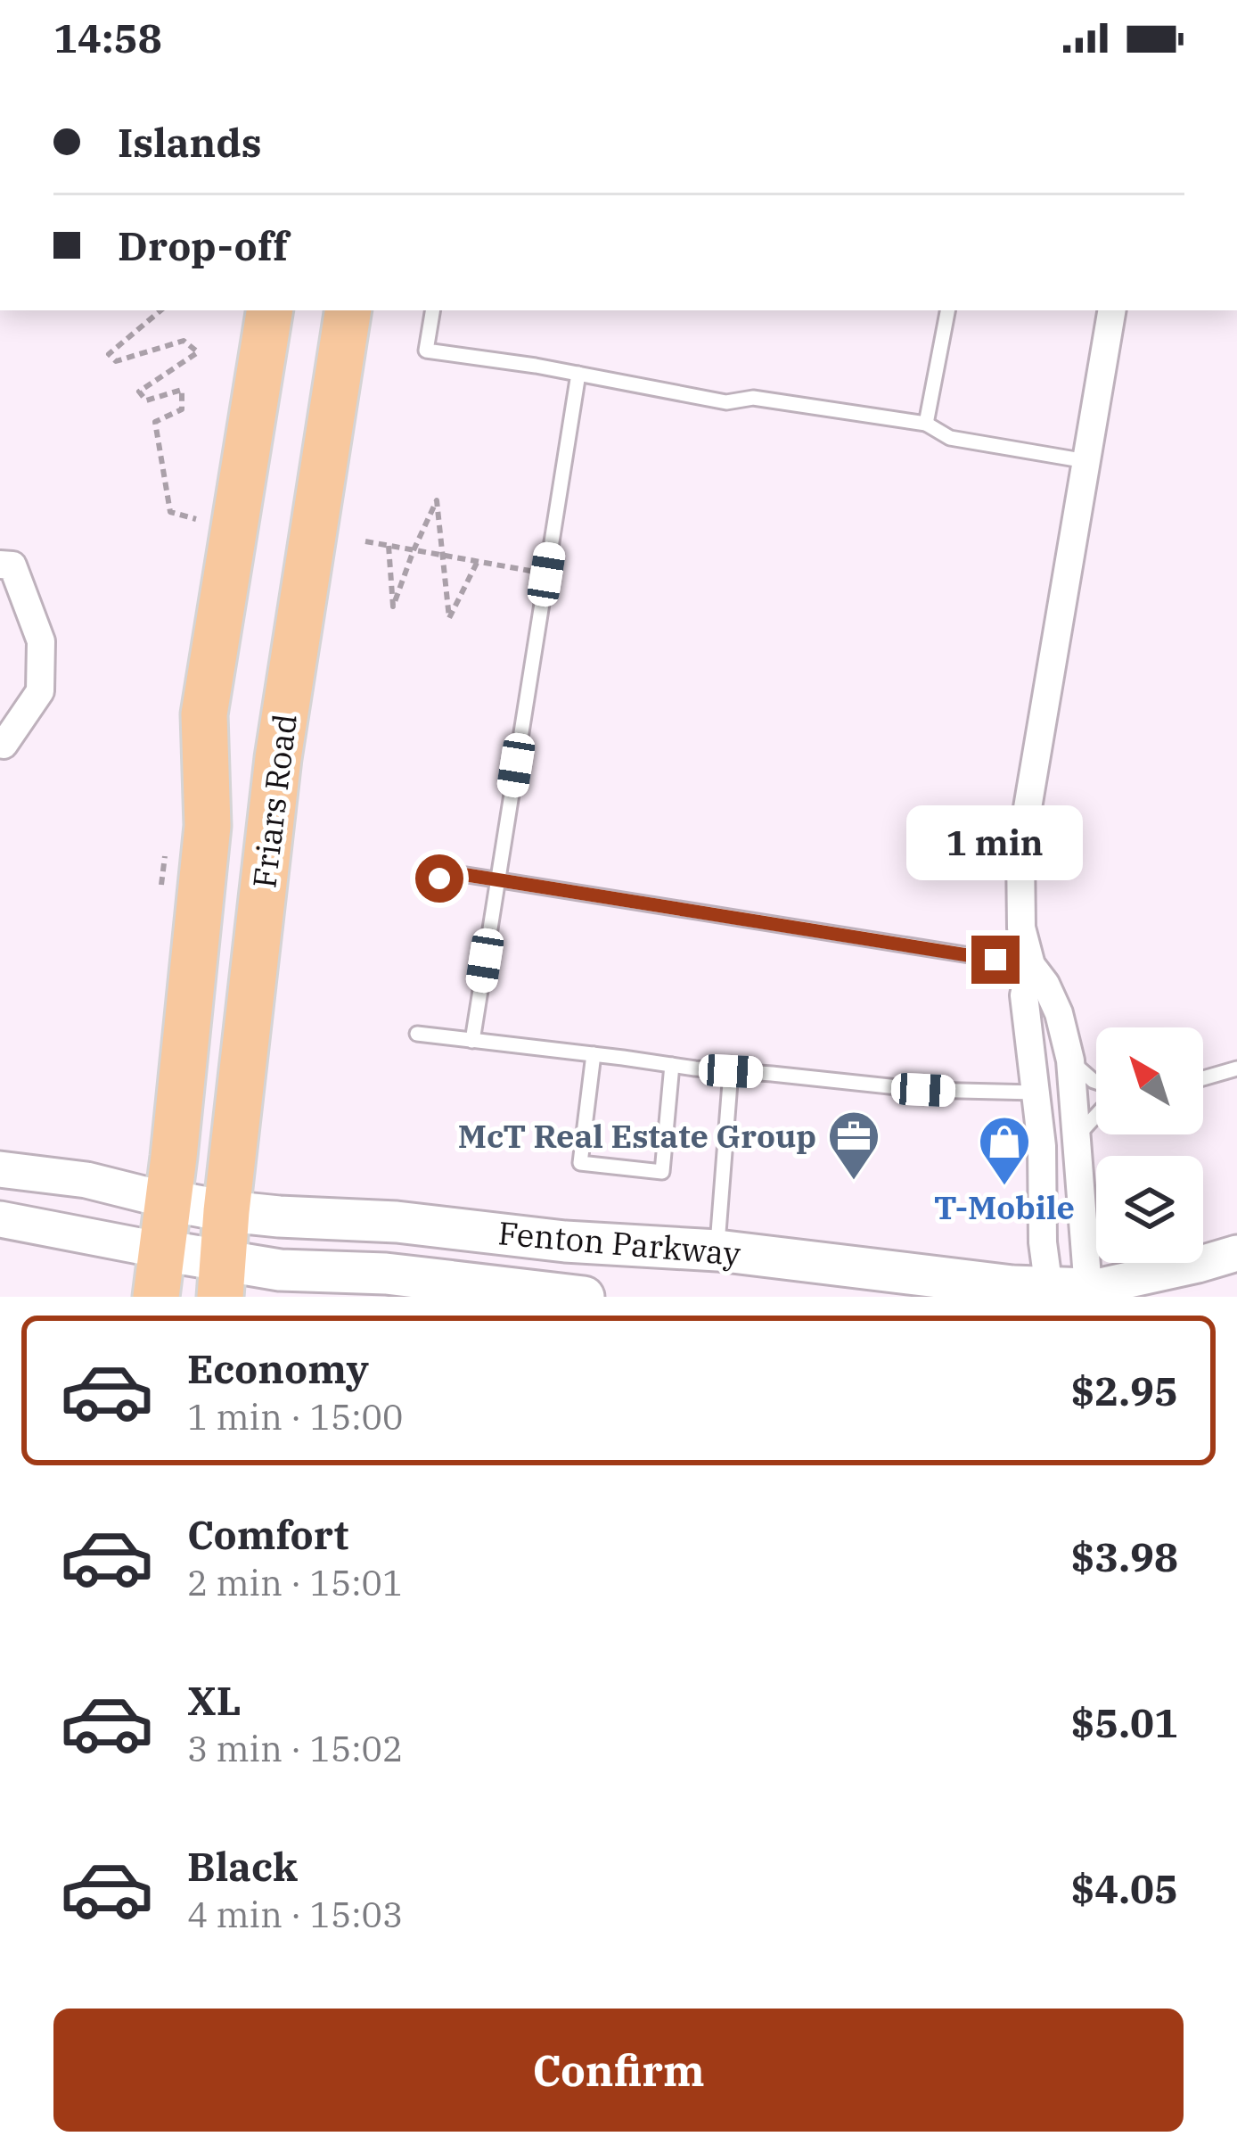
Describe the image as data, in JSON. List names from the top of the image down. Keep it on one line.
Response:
{"streets":{"highway":["Friars Road"],"main road":["Fenton Parkway"]},"crossings":[["Friars Road","Fenton Parkway"]],"places":{"office":["McT Real Estate Group"],"shop":["T-Mobile"]},"north":"top left","page":{"status":"14:58","banner":["Islands","Drop-off"],"bubble":"1 min","list":[{"name":"Economy","note":"1 min · 15:00","value":"$2.95"},{"name":"Comfort","note":"2 min · 15:01","value":"$3.98"},{"name":"XL","note":"3 min · 15:02","value":"$5.01"},{"name":"Black","note":"4 min · 15:03","value":"$4.05"}],"buttons":"Confirm"}}
